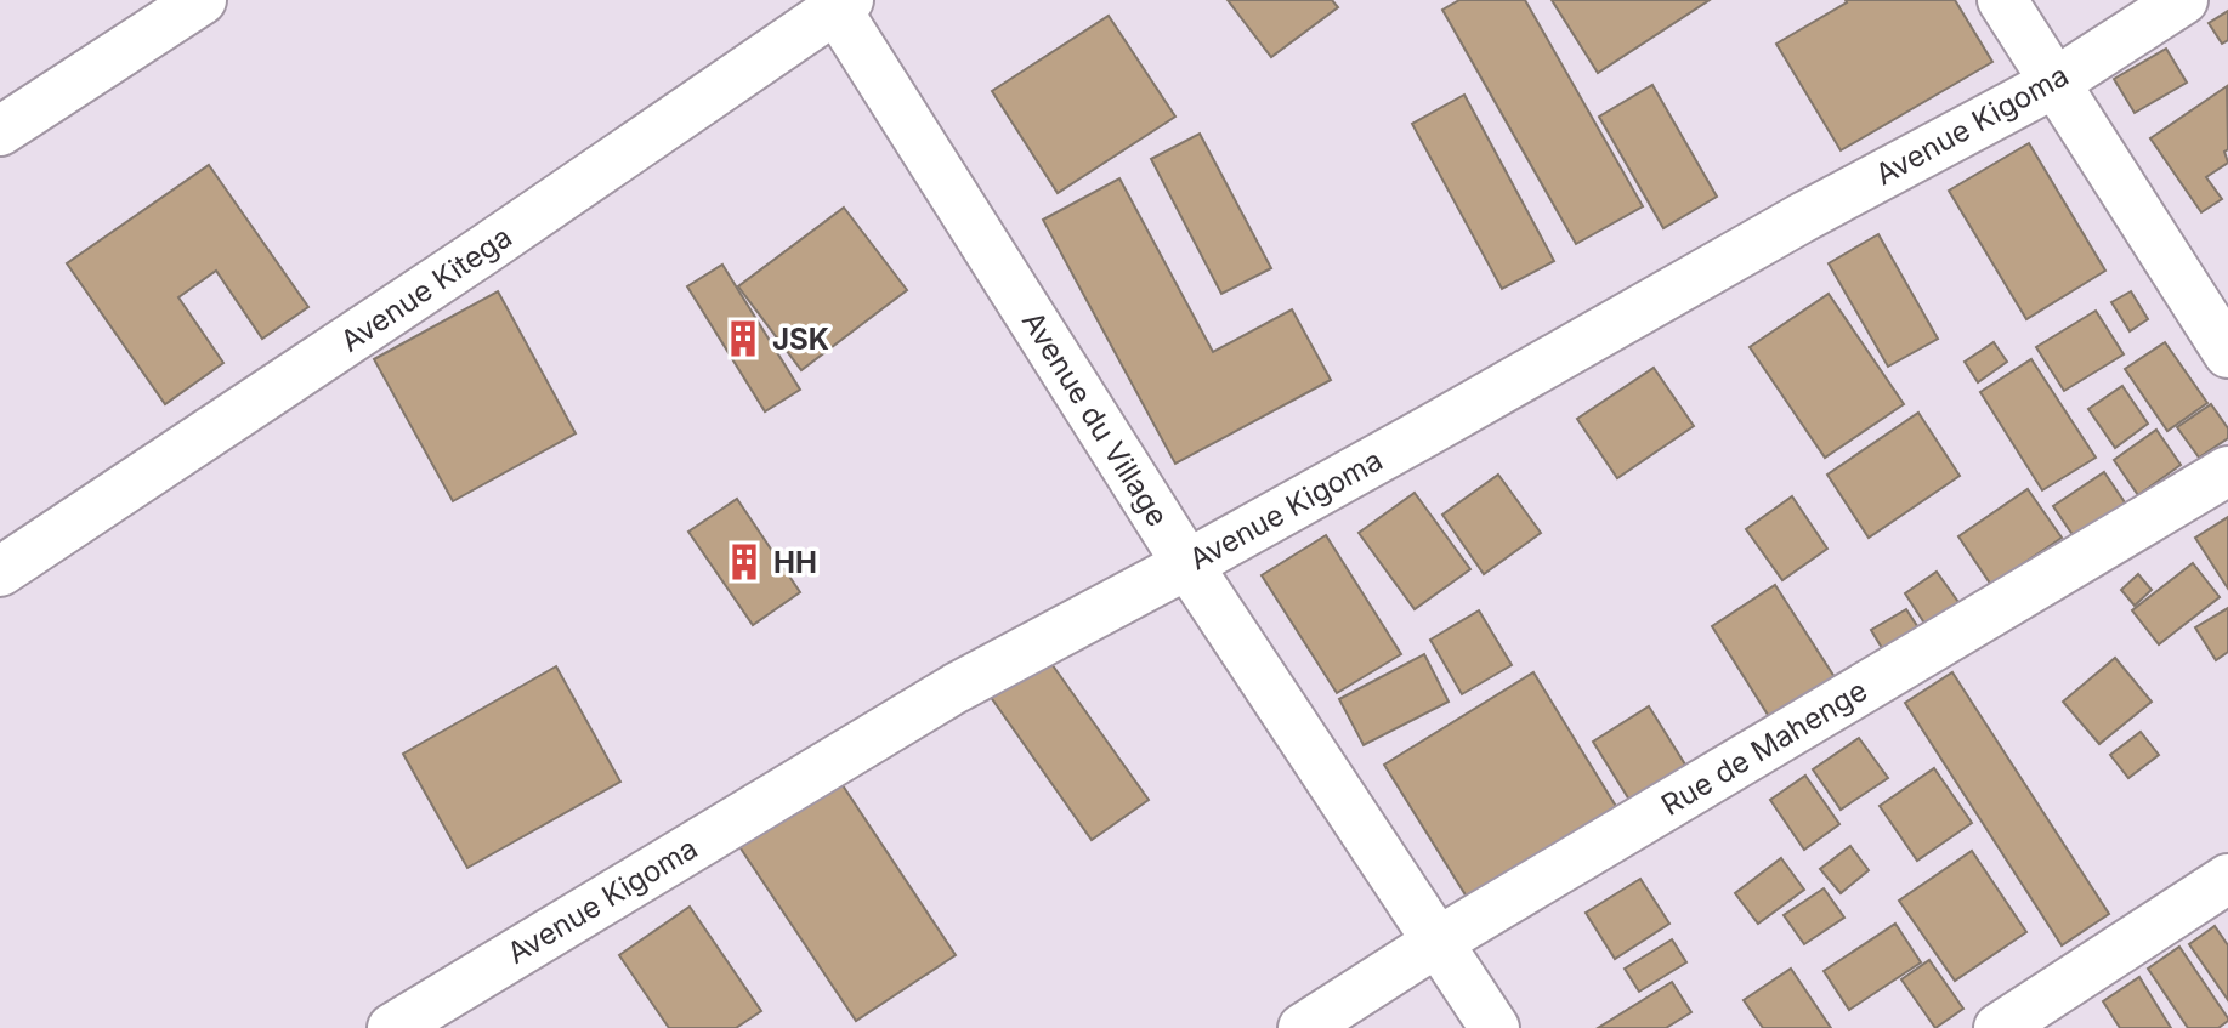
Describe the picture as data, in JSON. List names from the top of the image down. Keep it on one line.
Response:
{"streets":{"street":["Avenue Kigoma","Avenue Kitega","Avenue du Village","Rue de Mahenge"]},"crossings":[["Avenue Kigoma","Avenue du Village"],["Avenue Kitega","Avenue du Village"],["Avenue du Village","Rue de Mahenge"]],"places":{"building":["JSK","HH"]}}
